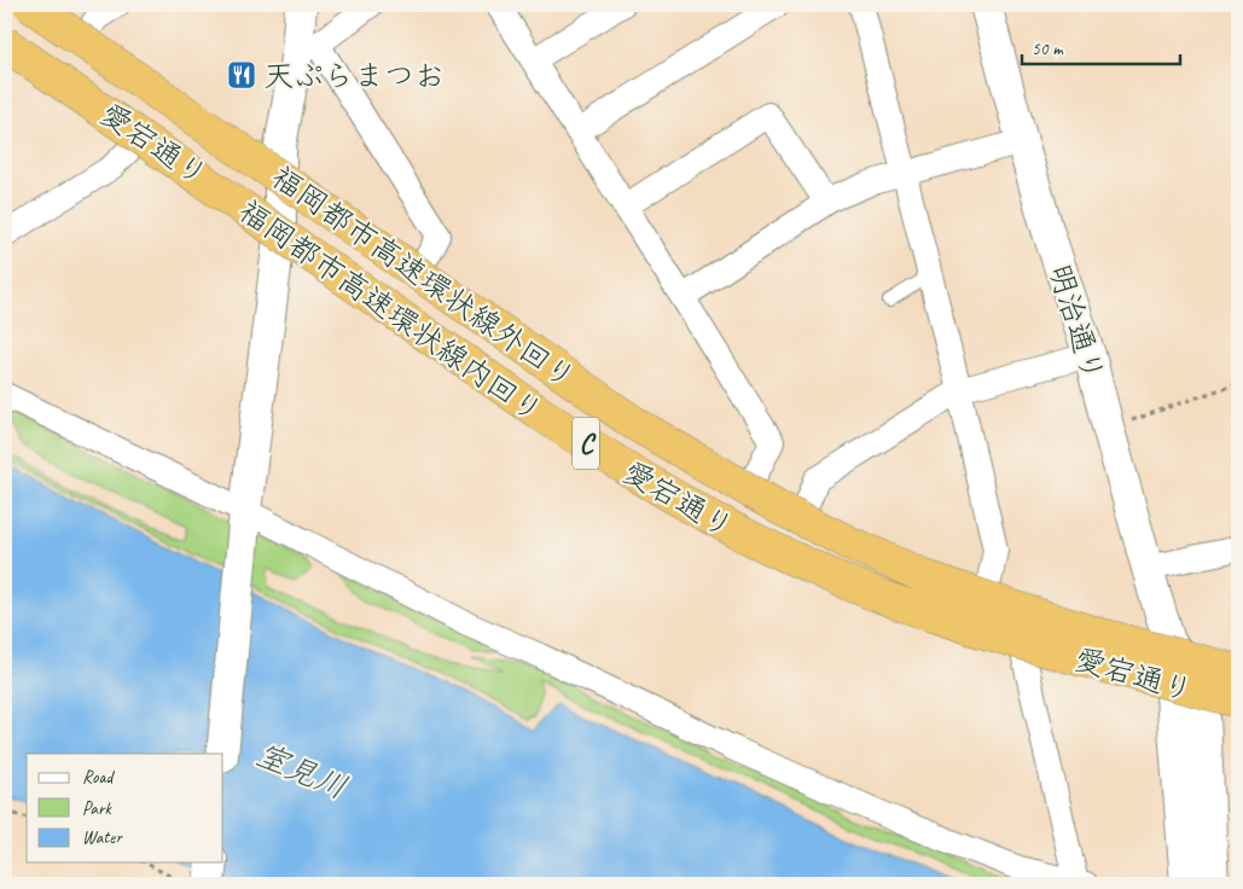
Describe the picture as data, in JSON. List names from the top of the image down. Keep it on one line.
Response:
{"streets":{"highway":["福岡都市高速環状線外回り","福岡都市高速環状線内回り","C"],"street":["愛宕通り","明治通り"]},"crossings":[["愛宕通り","福岡都市高速環状線外回り"],["愛宕通り","福岡都市高速環状線内回り"],["愛宕通り","明治通り"]],"water":["室見川"],"places":{"restaurant":["天ぷらまつお"]},"legend":["Road","Park","Water"],"scale_bar":"50 m"}
